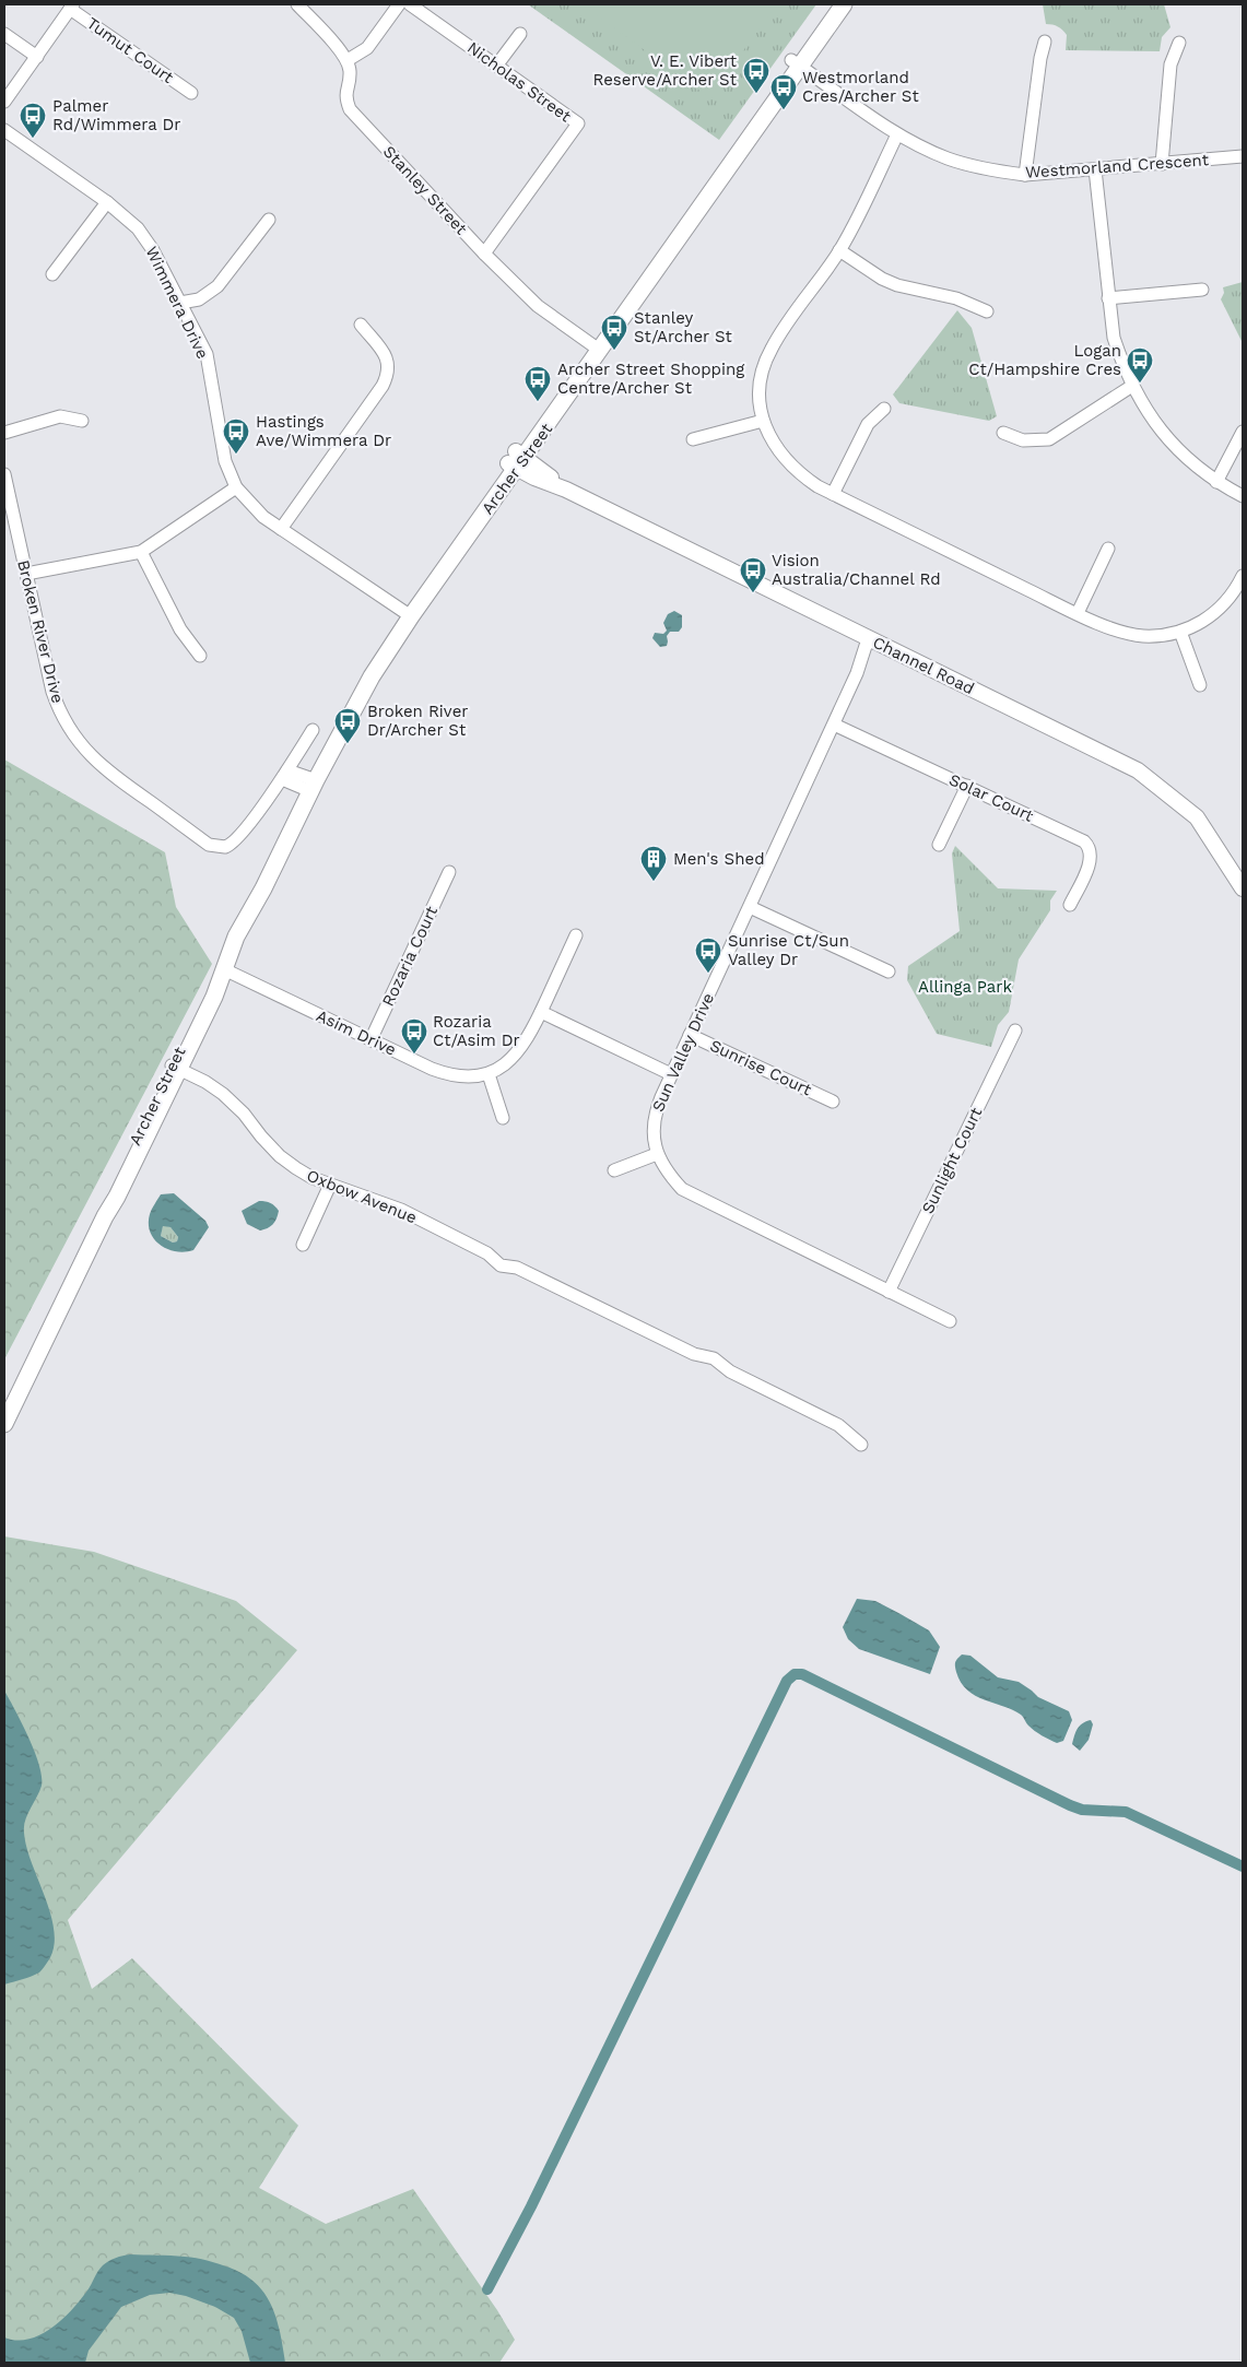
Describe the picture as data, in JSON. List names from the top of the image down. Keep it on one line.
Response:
{"streets":{"main road":["Archer Street"],"street":["Tumut Court","Nicholas Street","Westmorland Crescent","Stanley Street","Wimmera Drive","Broken River Drive","Channel Road","Solar Court","Rozaria Court","Asim Drive","Sun Valley Drive","Sunrise Court","Sunlight Court","Oxbow Avenue"]},"crossings":[["Nicholas Street","Stanley Street"],["Westmorland Crescent","Archer Street"],["Stanley Street","Archer Street"],["Wimmera Drive","Archer Street"],["Archer Street","Channel Road"],["Archer Street","Asim Drive"],["Archer Street","Oxbow Avenue"],["Channel Road","Sun Valley Drive"],["Solar Court","Sun Valley Drive"],["Rozaria Court","Asim Drive"],["Sun Valley Drive","Sunrise Court"],["Sun Valley Drive","Sunlight Court"]],"parks":["Allinga Park"],"places":{"bus stop":["V. E. Vibert Reserve/Archer St","Westmorland Cres/Archer St","Palmer Rd/Wimmera Dr","Stanley St/Archer St","Logan Ct/Hampshire Cres","Archer Street Shopping Centre/Archer St","Hastings Ave/Wimmera Dr","Vision Australia/Channel Rd","Broken River Dr/Archer St","Sunrise Ct/Sun Valley Dr","Rozaria Ct/Asim Dr"],"building":["Men's Shed"]}}
